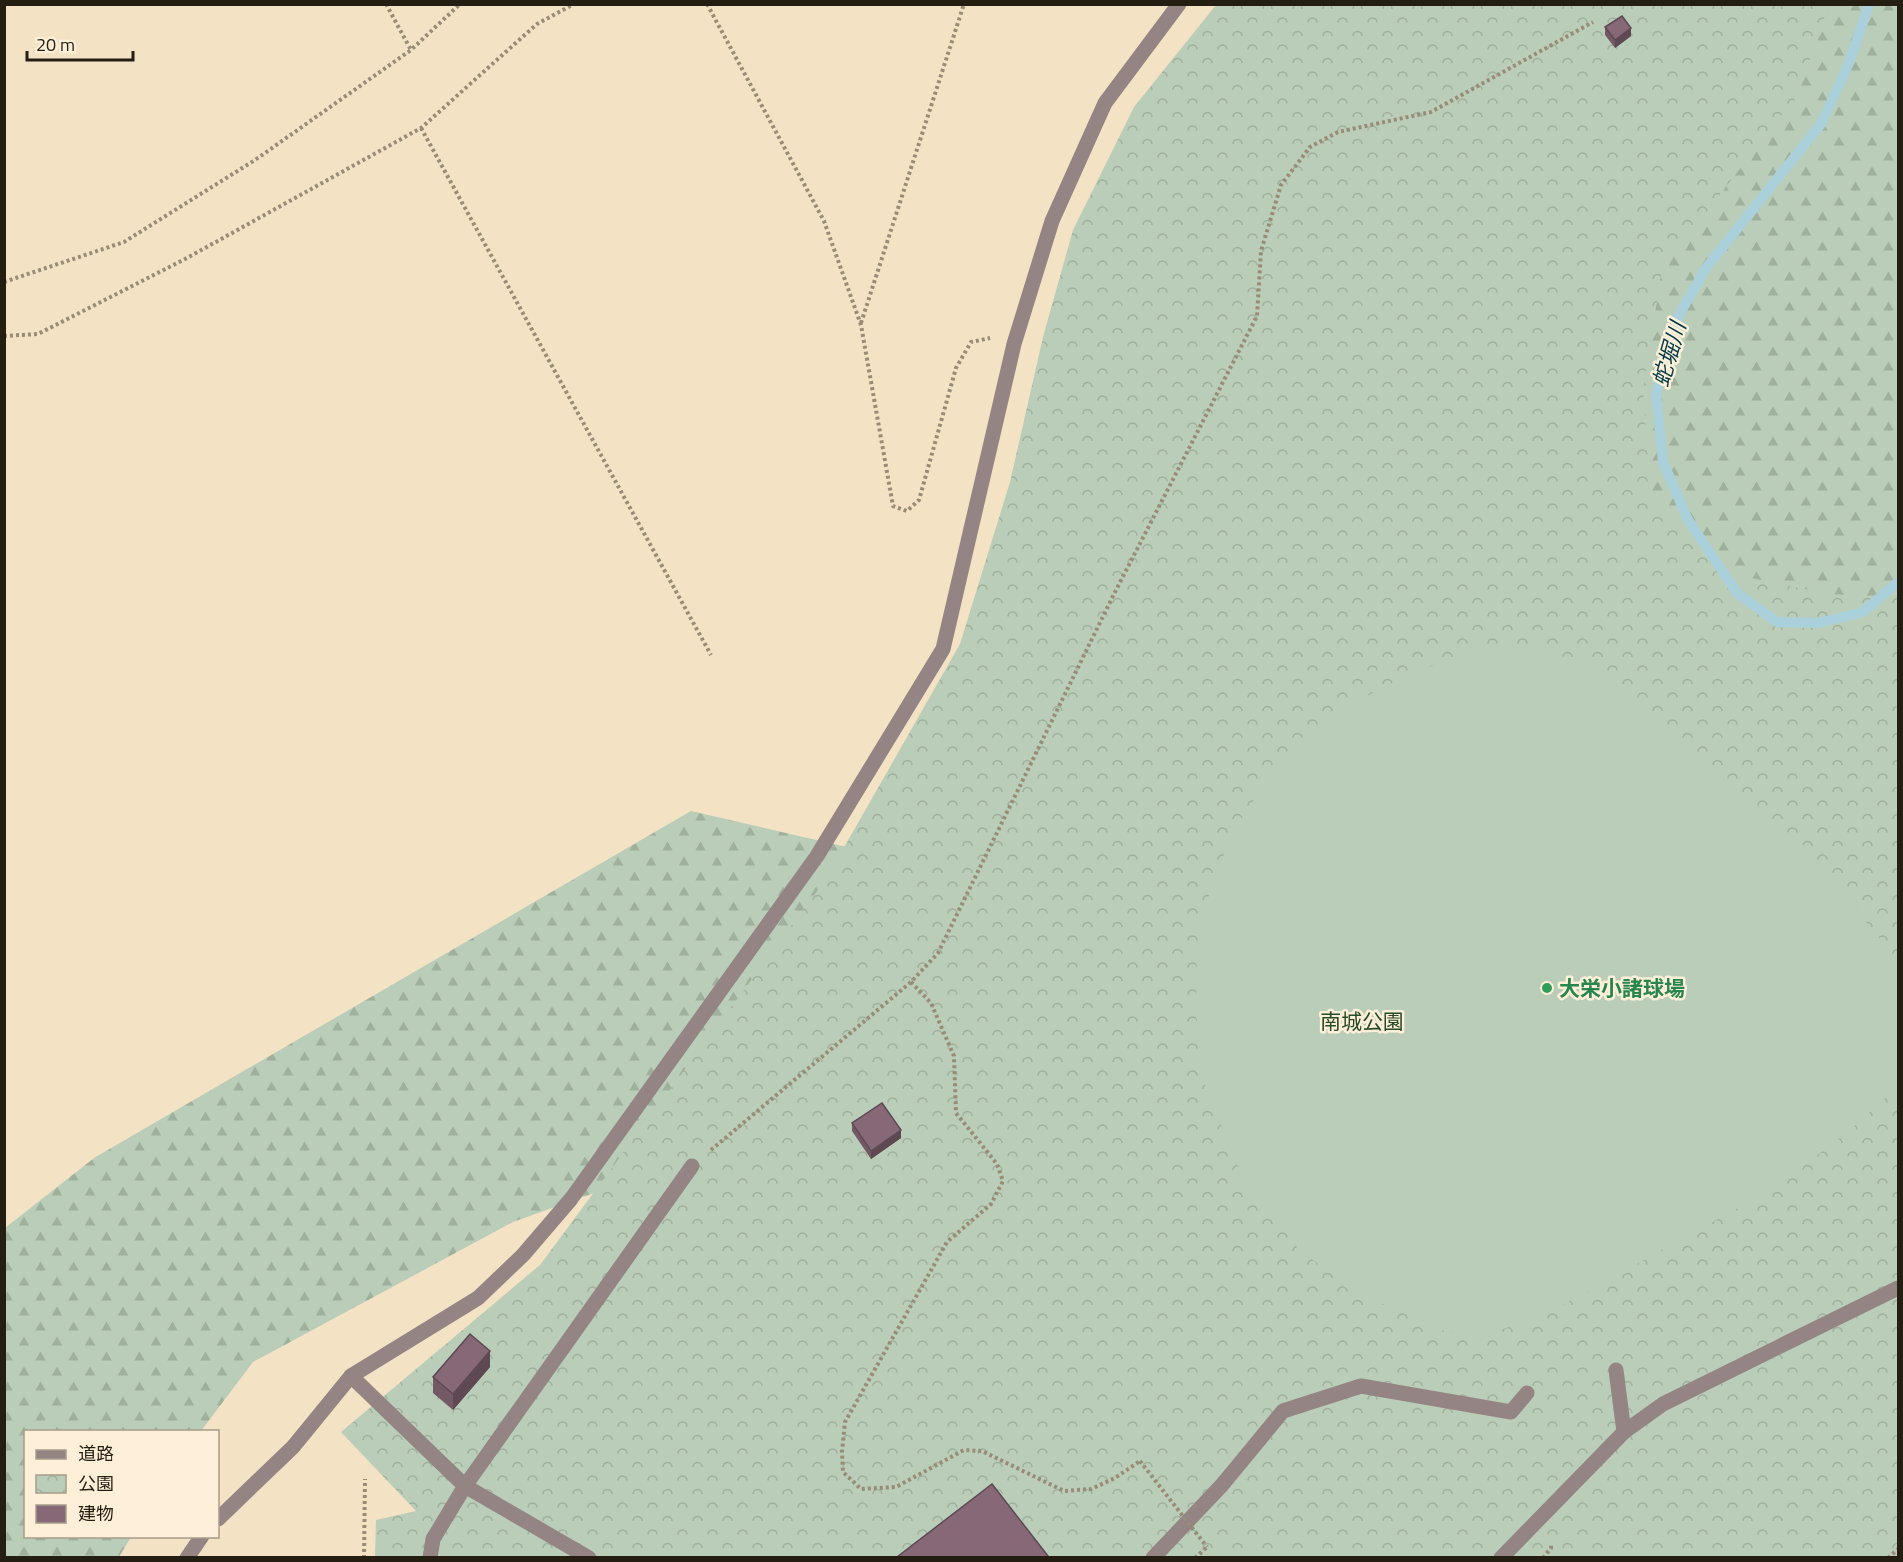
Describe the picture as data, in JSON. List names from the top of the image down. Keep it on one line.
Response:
{"water":["蛇堀川"],"parks":["南城公園"],"places":["大栄小諸球場"],"legend":["道路","公園","建物"],"scale_bar":"20 m"}
